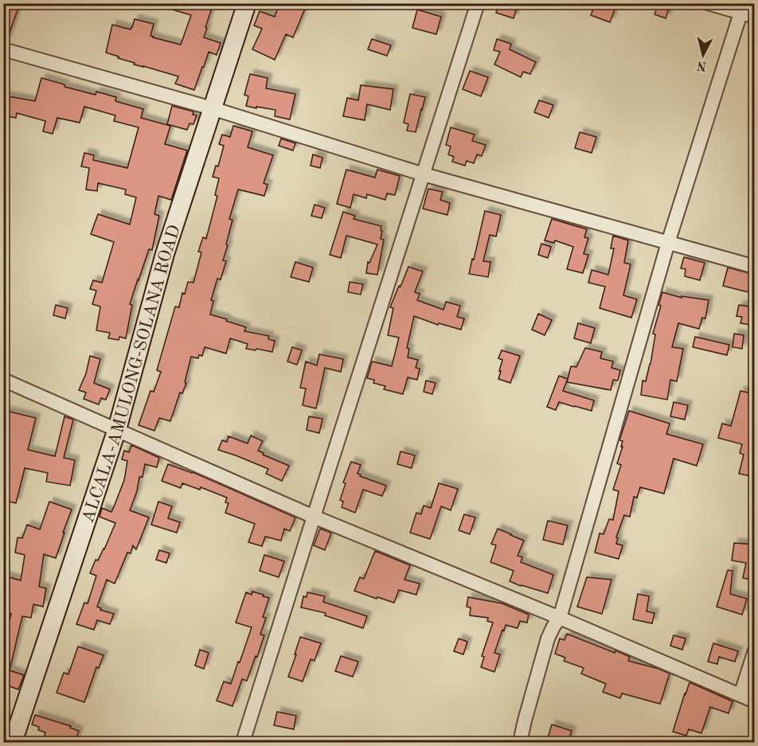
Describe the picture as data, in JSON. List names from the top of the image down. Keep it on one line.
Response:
{"streets":{"main road":["ALCALA-AMULONG-SOLANA ROAD"]},"north":"bottom"}
